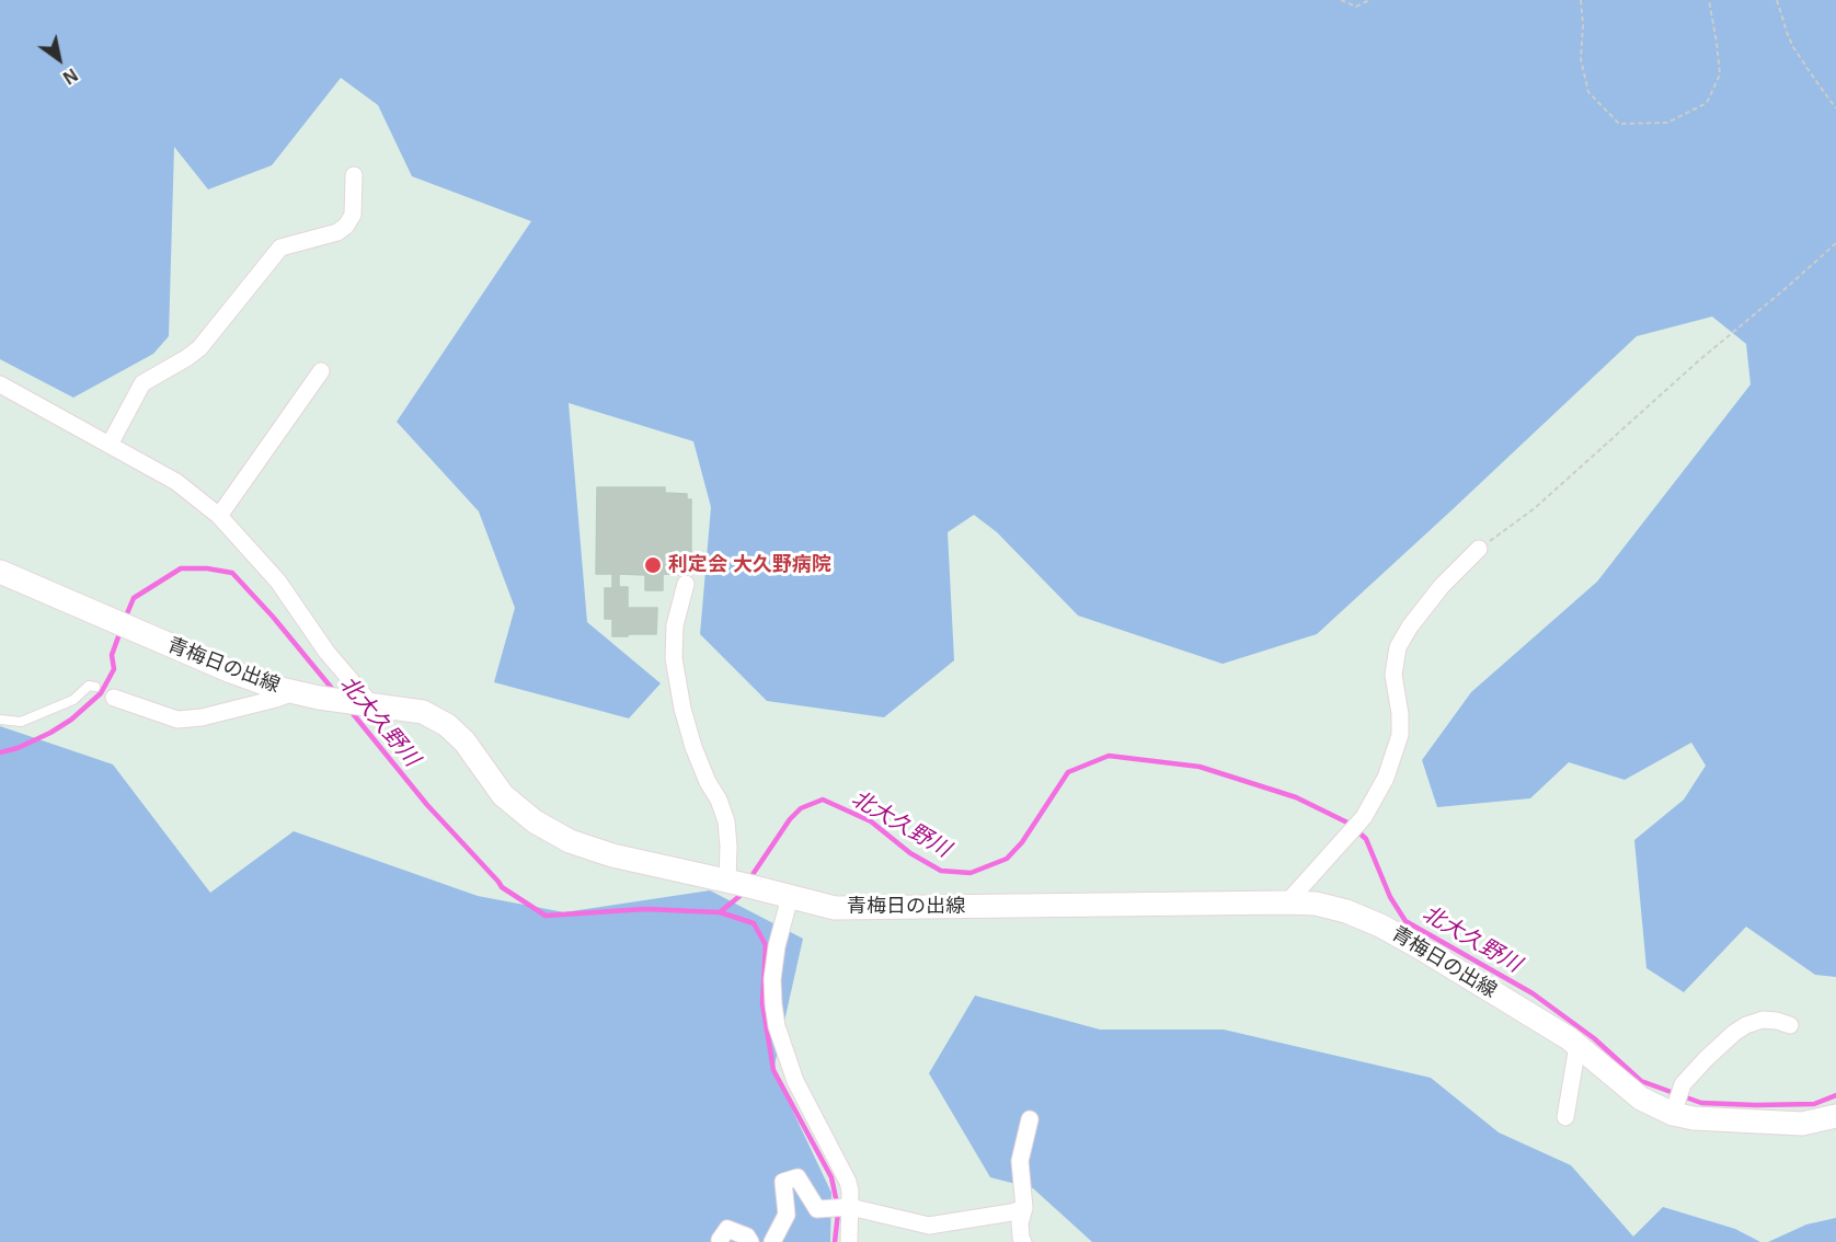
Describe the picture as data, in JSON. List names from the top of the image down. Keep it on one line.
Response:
{"streets":{"main road":["青梅日の出線"]},"water":["北大久野川"],"places":["利定会 大久野病院"],"north":"bottom right"}
